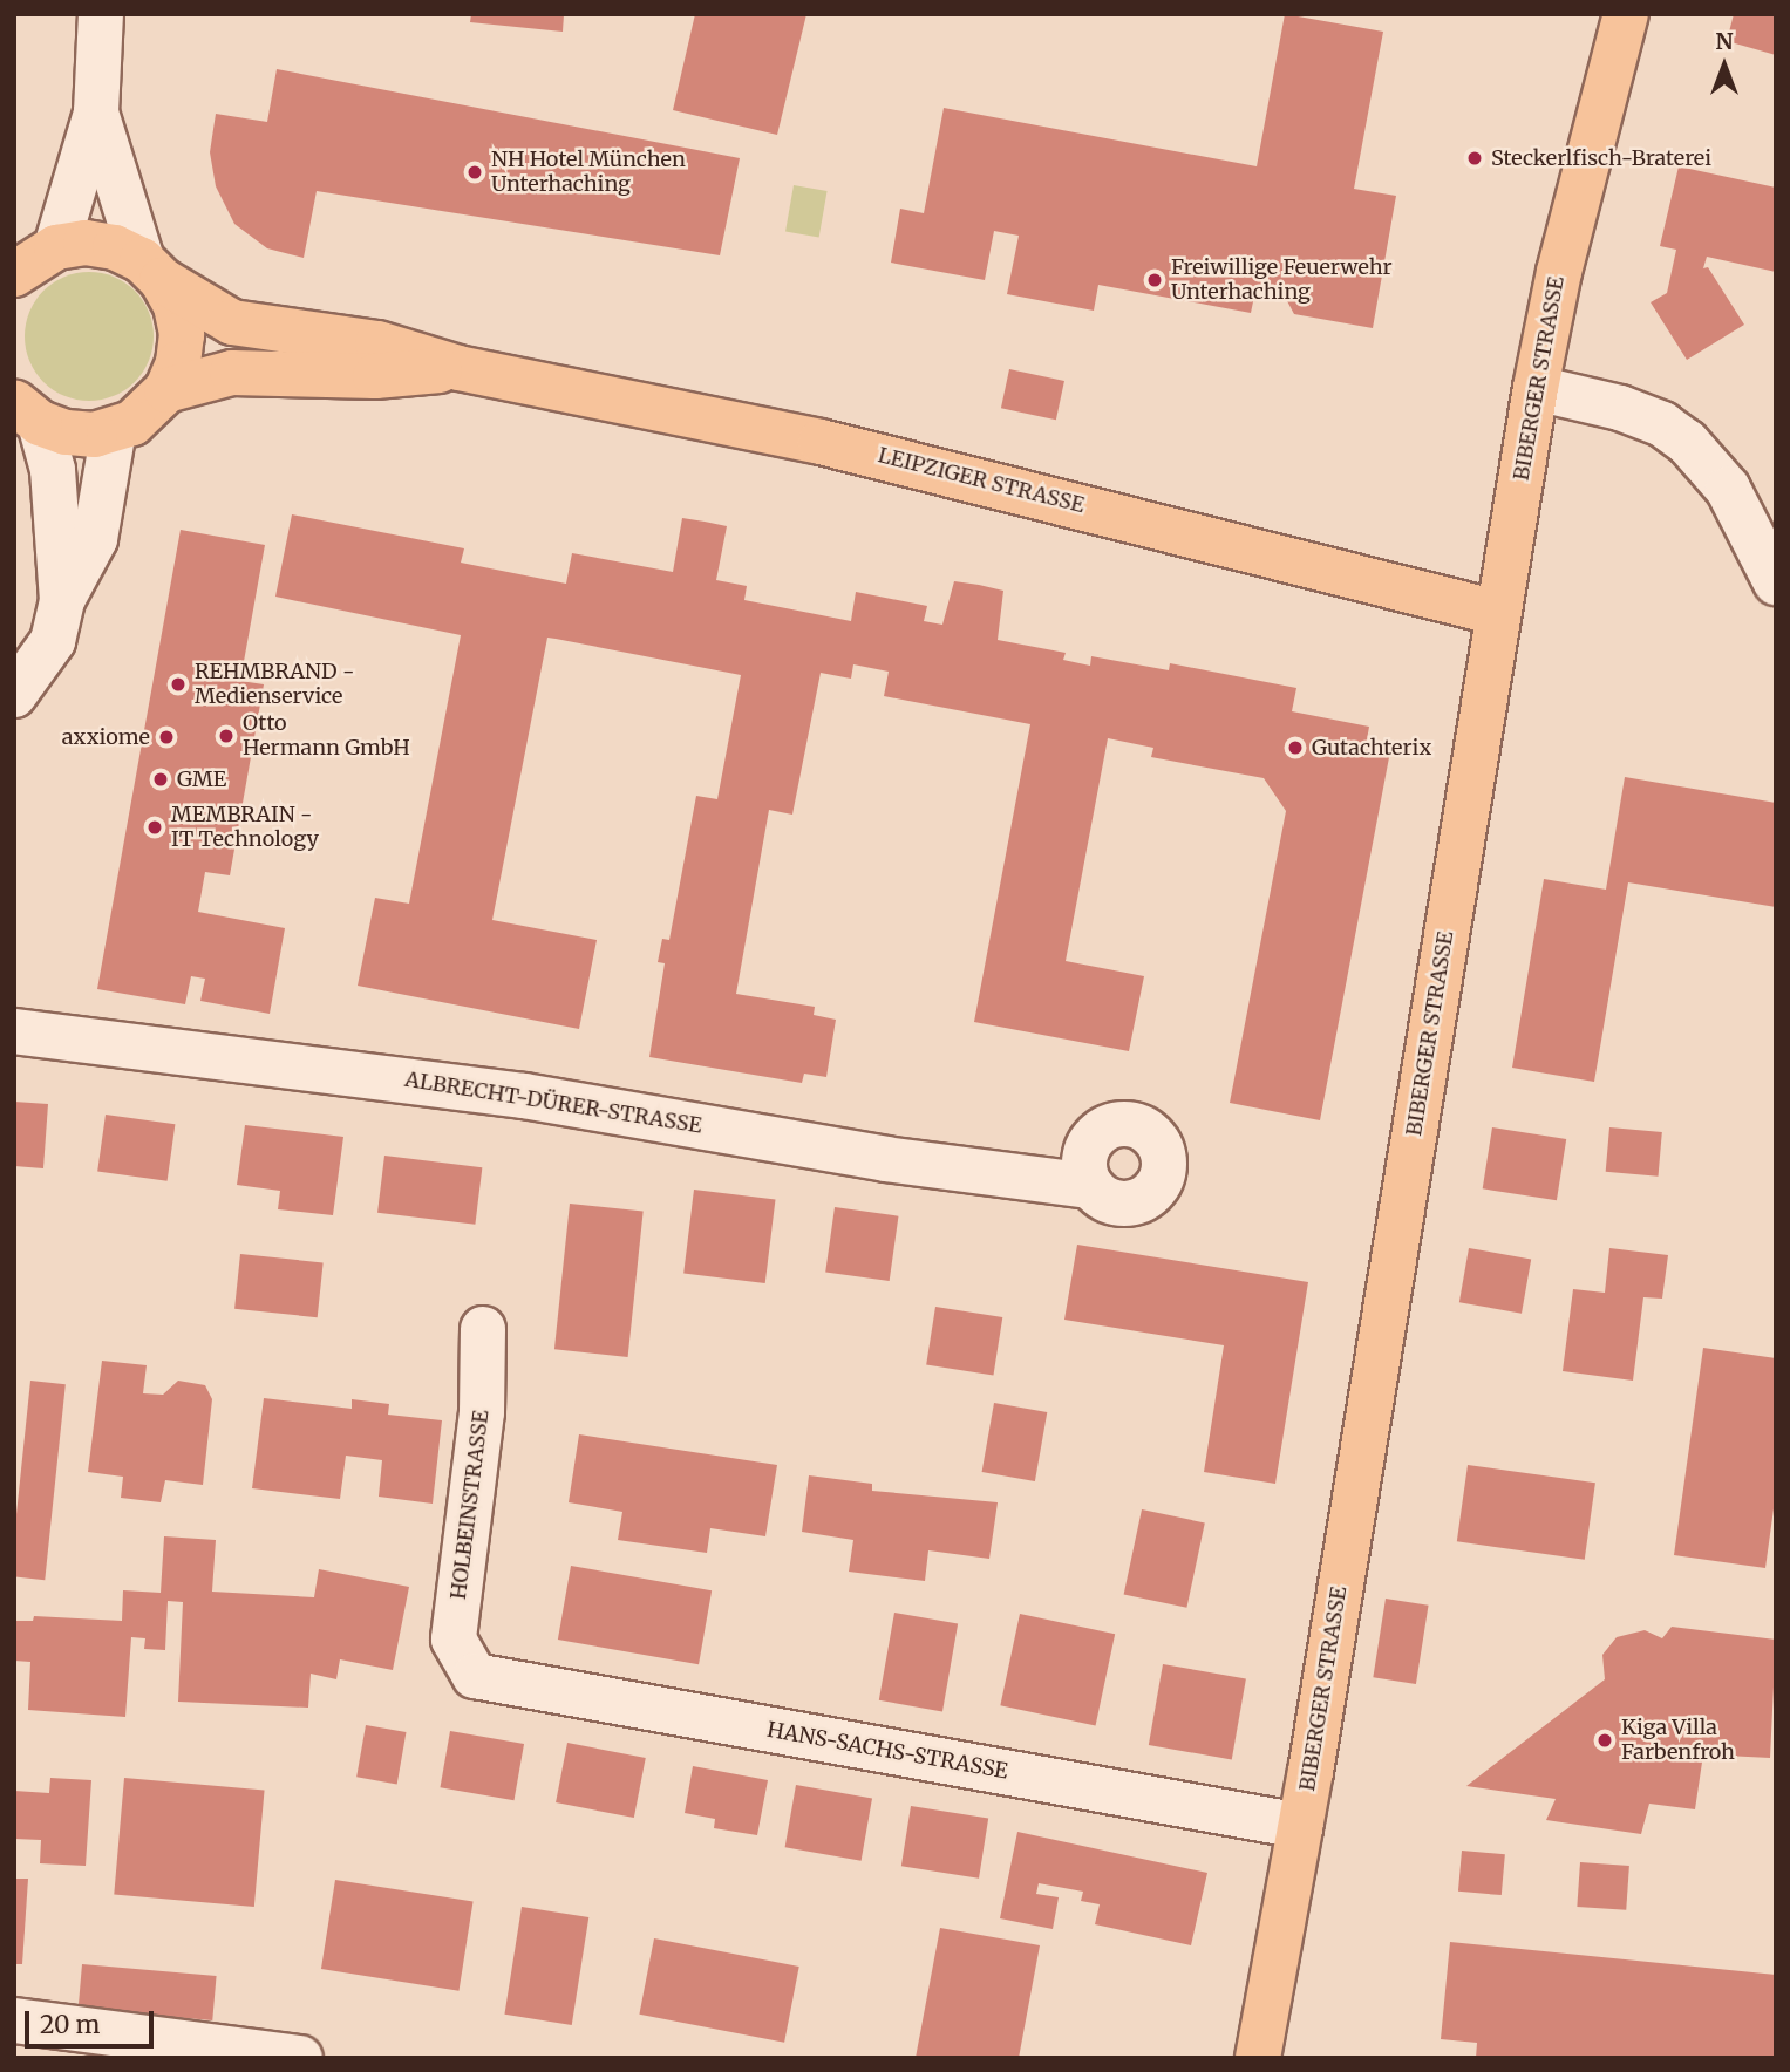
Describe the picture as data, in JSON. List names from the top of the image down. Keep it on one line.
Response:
{"streets":{"main road":["BIBERGER STRASSE","LEIPZIGER STRASSE"],"street":["ALBRECHT-DÜRER-STRASSE","HOLBEINSTRASSE","HANS-SACHS-STRASSE"]},"crossings":[["BIBERGER STRASSE","LEIPZIGER STRASSE"],["BIBERGER STRASSE","HANS-SACHS-STRASSE"],["HOLBEINSTRASSE","HANS-SACHS-STRASSE"]],"places":["Steckerlfisch-Braterei","NH Hotel München Unterhaching","Freiwillige Feuerwehr Unterhaching","REHMBRAND - Medienservice","Otto Hermann GmbH","axxiome","Gutachterix","GME","MEMBRAIN - IT Technology","Kiga Villa Farbenfroh"],"scale_bar":"20 m","north":"top"}
